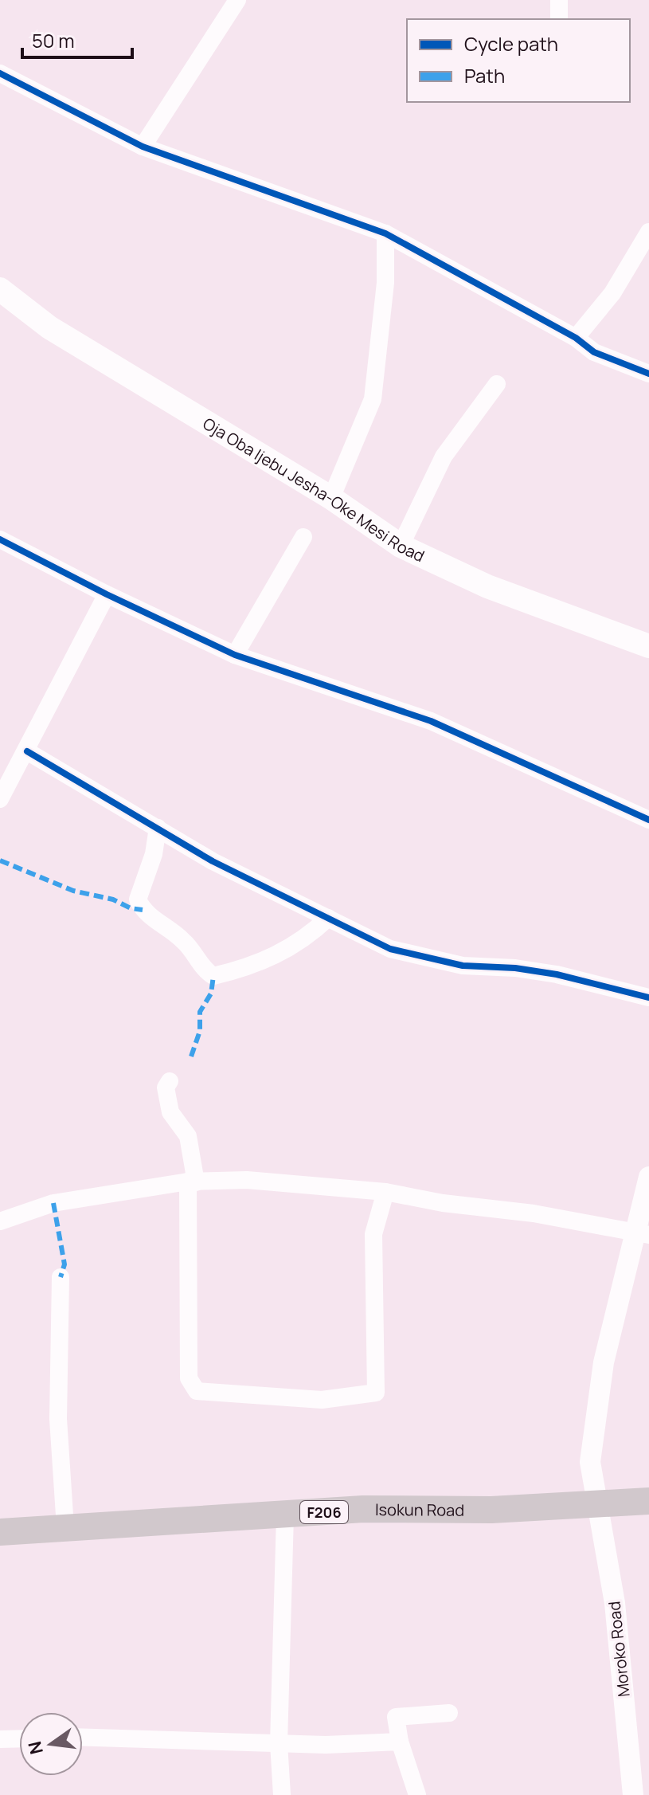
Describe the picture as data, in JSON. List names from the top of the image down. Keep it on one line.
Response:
{"streets":{"main road":["Oja Oba Ijebu Jesha-Oke Mesi Road","Isokun Road","F206"],"street":["Moroko Road"]},"crossings":[["Isokun Road","Moroko Road"]],"legend":["Cycle path","Path"],"scale_bar":"50 m","north":"left"}
